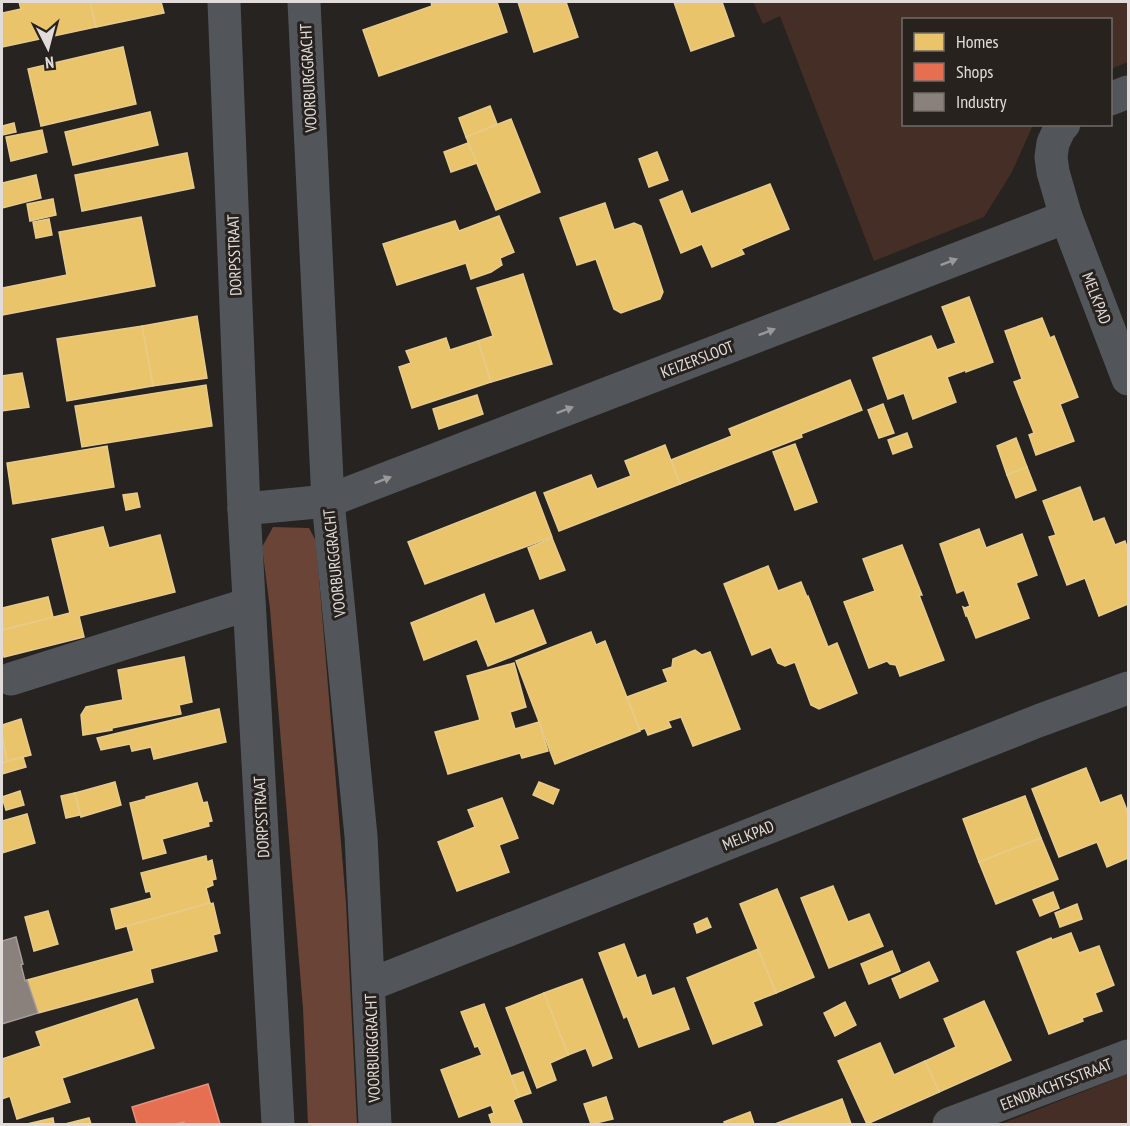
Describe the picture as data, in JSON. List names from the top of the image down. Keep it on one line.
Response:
{"streets":{"street":["VOORBURGGRACHT","DORPSSTRAAT","MELKPAD","KEIZERSLOOT","EENDRACHTSSTRAAT"]},"crossings":[["VOORBURGGRACHT","MELKPAD"],["VOORBURGGRACHT","KEIZERSLOOT"],["MELKPAD","KEIZERSLOOT"]],"one_way":["KEIZERSLOOT"],"legend":["Homes","Shops","Industry"],"north":"bottom"}
